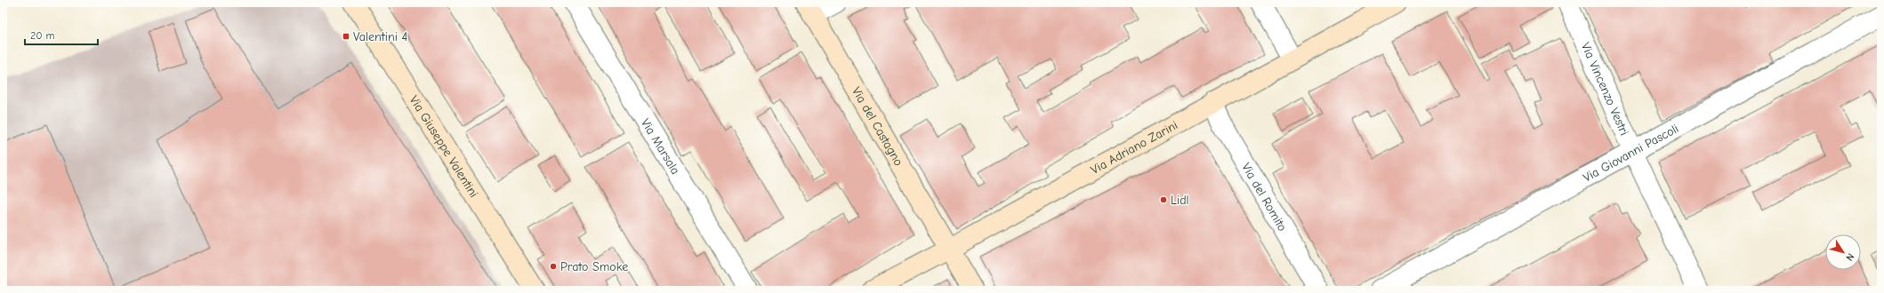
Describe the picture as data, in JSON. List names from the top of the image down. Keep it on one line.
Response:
{"streets":{"street":["Via Vincenzo Vestri","Via del Castagno","Via Giuseppe Valentini","Via Marsala","Via Adriano Zarini","Via Giovanni Pascoli","Via del Romito"]},"crossings":[["Via Vincenzo Vestri","Via Giovanni Pascoli"],["Via del Castagno","Via Adriano Zarini"],["Via Adriano Zarini","Via del Romito"]],"places":{"transit":["Valentini 4"],"other":["Lidl","Prato Smoke"]},"scale_bar":"20 m","north":"bottom right"}
